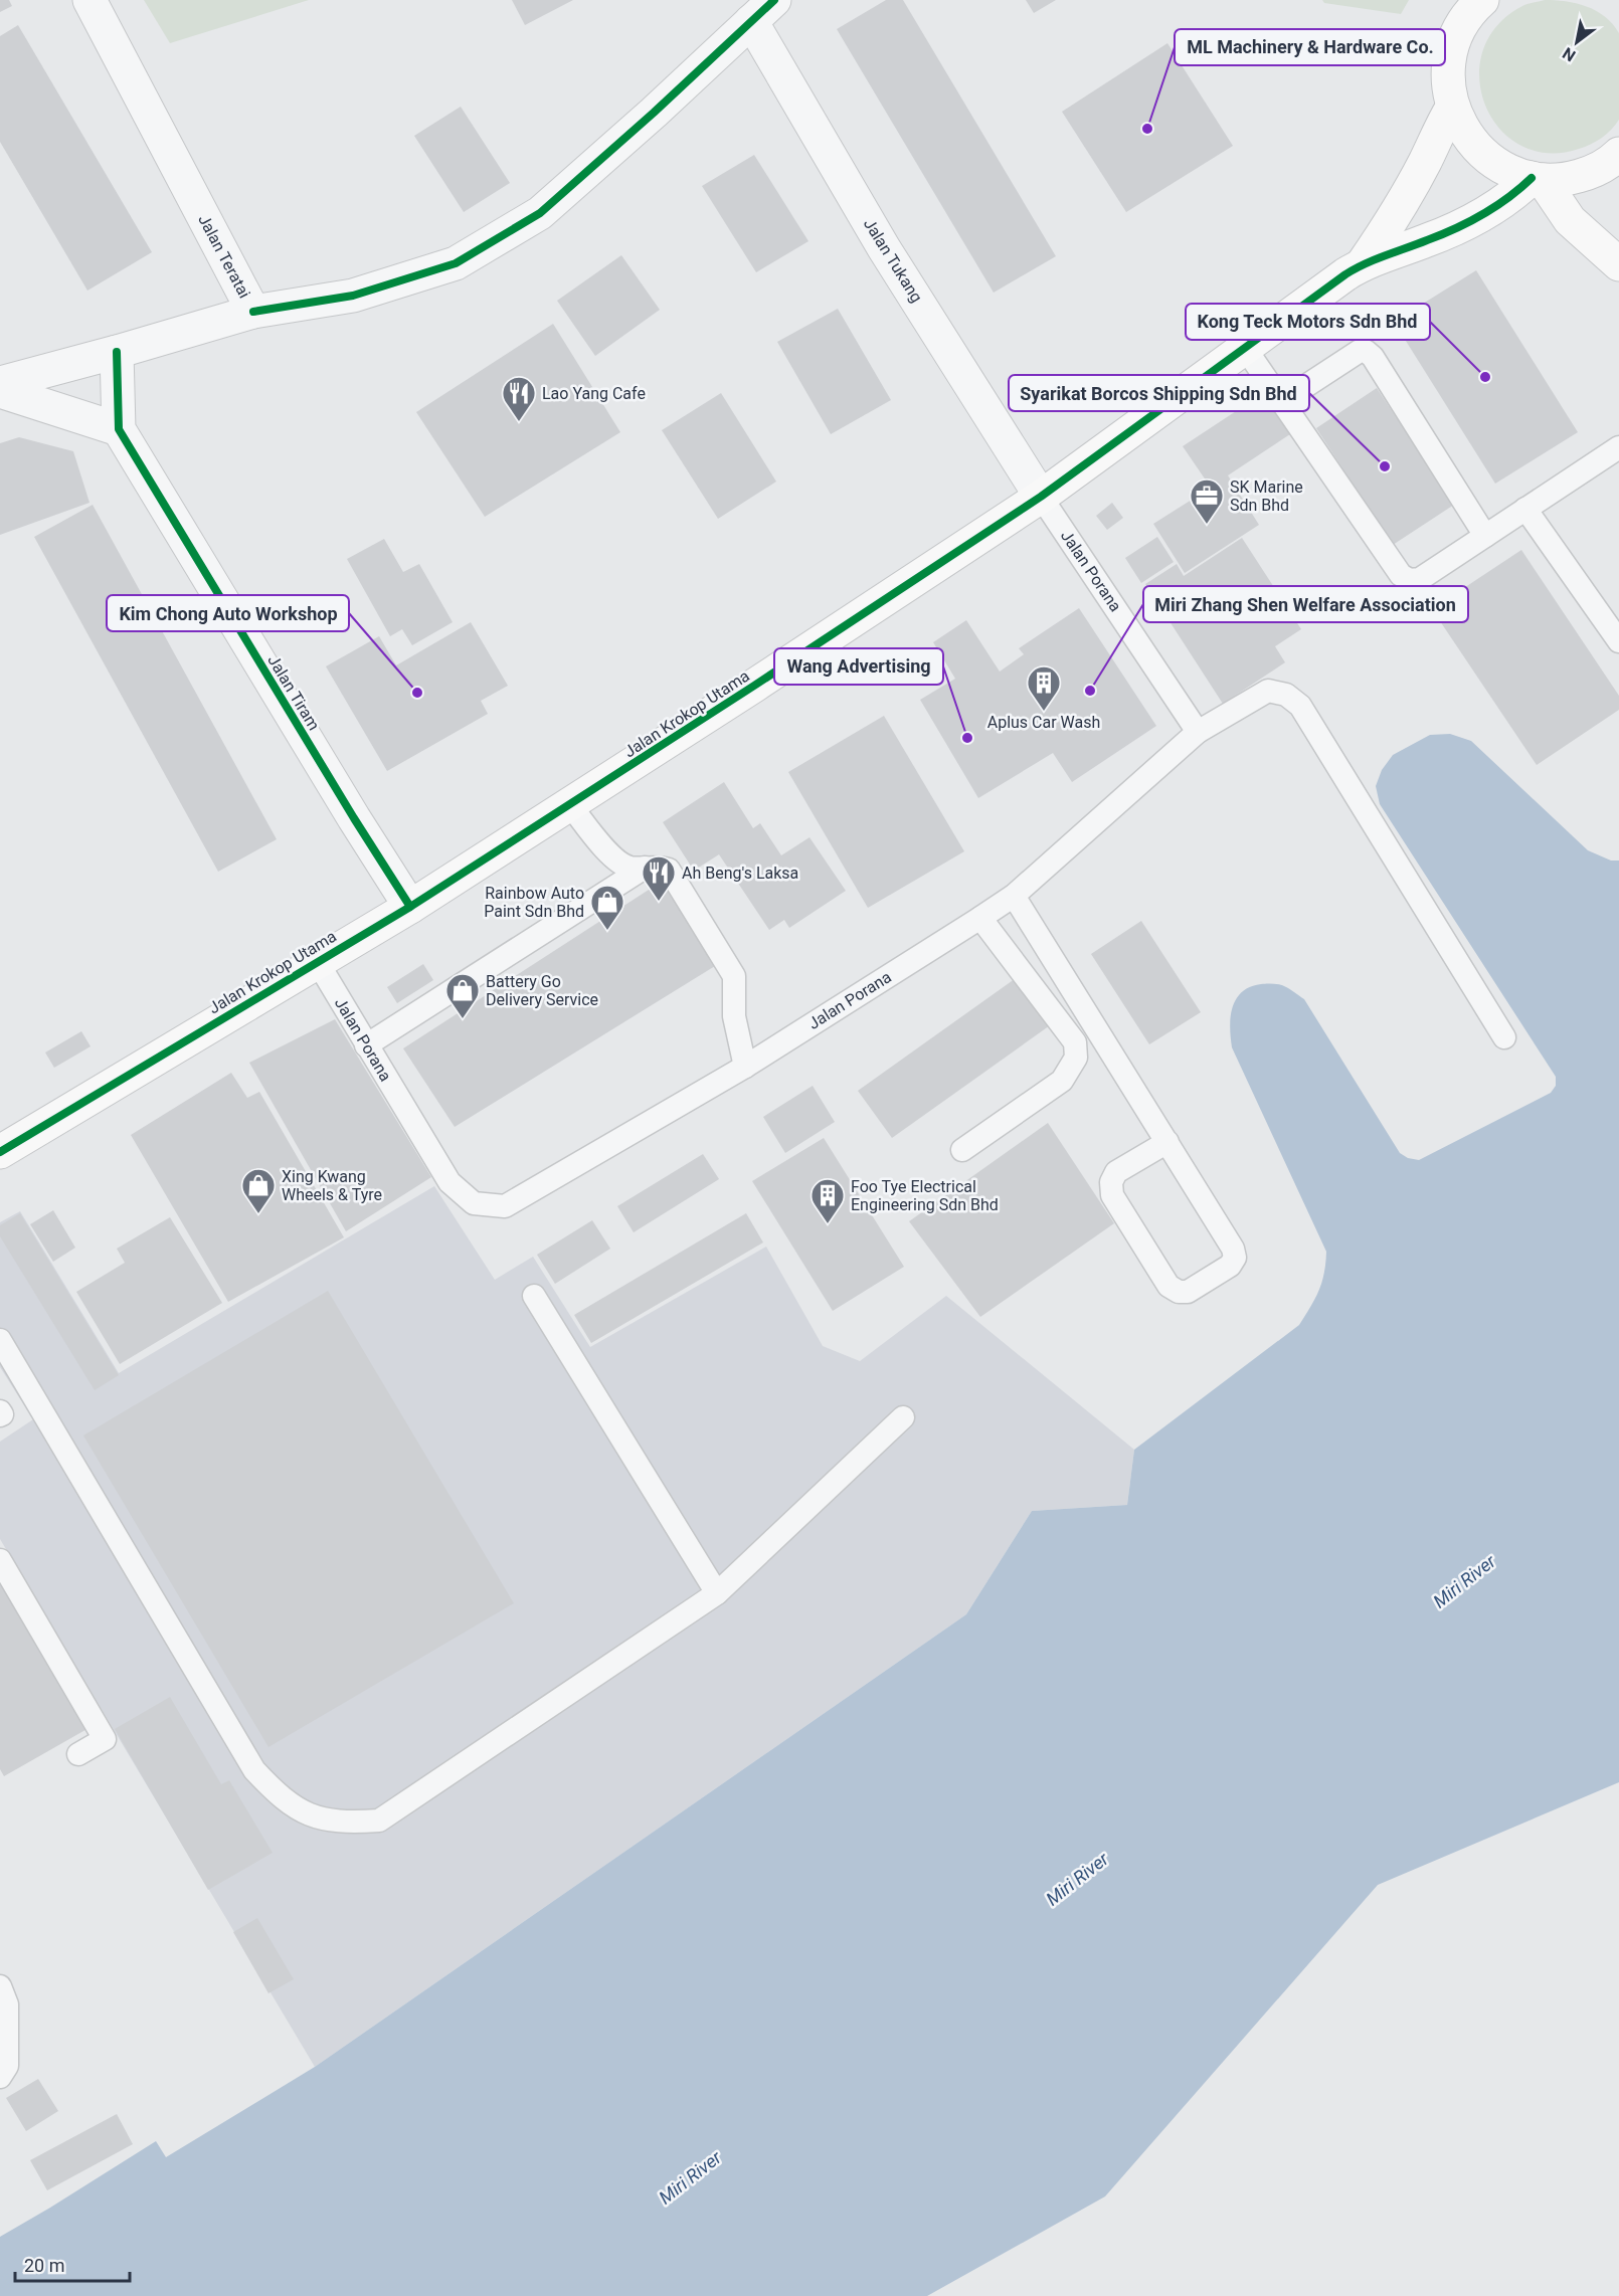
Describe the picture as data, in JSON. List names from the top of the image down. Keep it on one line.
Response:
{"streets":{"street":["Jalan Teratai","Jalan Tukang","Jalan Tiram","Jalan Krokop Utama"],"lane":["Jalan Porana"]},"crossings":[["Jalan Tukang","Jalan Porana"],["Jalan Tukang","Jalan Krokop Utama"],["Jalan Porana","Jalan Krokop Utama"],["Jalan Tiram","Jalan Krokop Utama"]],"water":["Miri River"],"places":{"other":["ML Machinery & Hardware Co.","Kong Teck Motors Sdn Bhd","Syarikat Borcos Shipping Sdn Bhd","Miri Zhang Shen Welfare Association","Kim Chong Auto Workshop","Wang Advertising"],"restaurant":["Lao Yang Cafe","Ah Beng's Laksa"],"office":["SK Marine Sdn Bhd"],"building":["Aplus Car Wash","Foo Tye Electrical Engineering Sdn Bhd"],"shop":["Rainbow Auto Paint Sdn Bhd","Battery Go Delivery Service","Xing Kwang Wheels & Tyre"]},"scale_bar":"20 m","north":"bottom left"}
